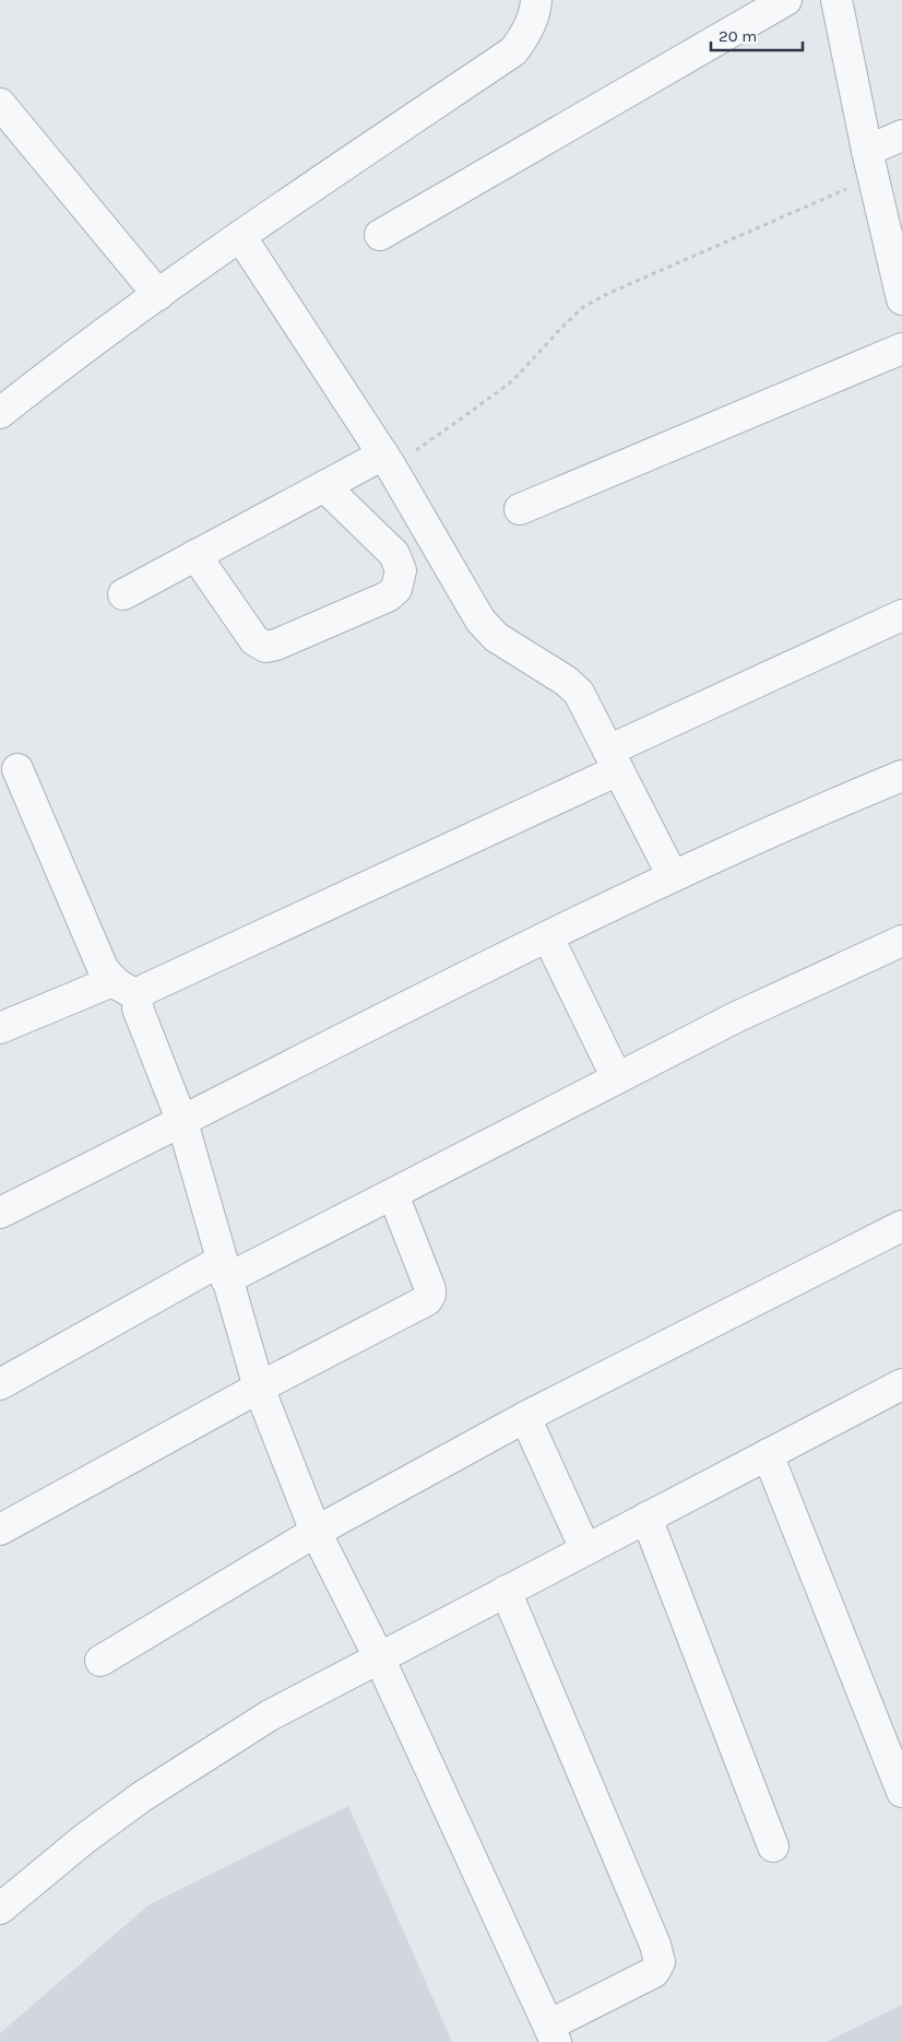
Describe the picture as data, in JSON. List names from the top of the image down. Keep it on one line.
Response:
{"scale_bar":"20 m"}
